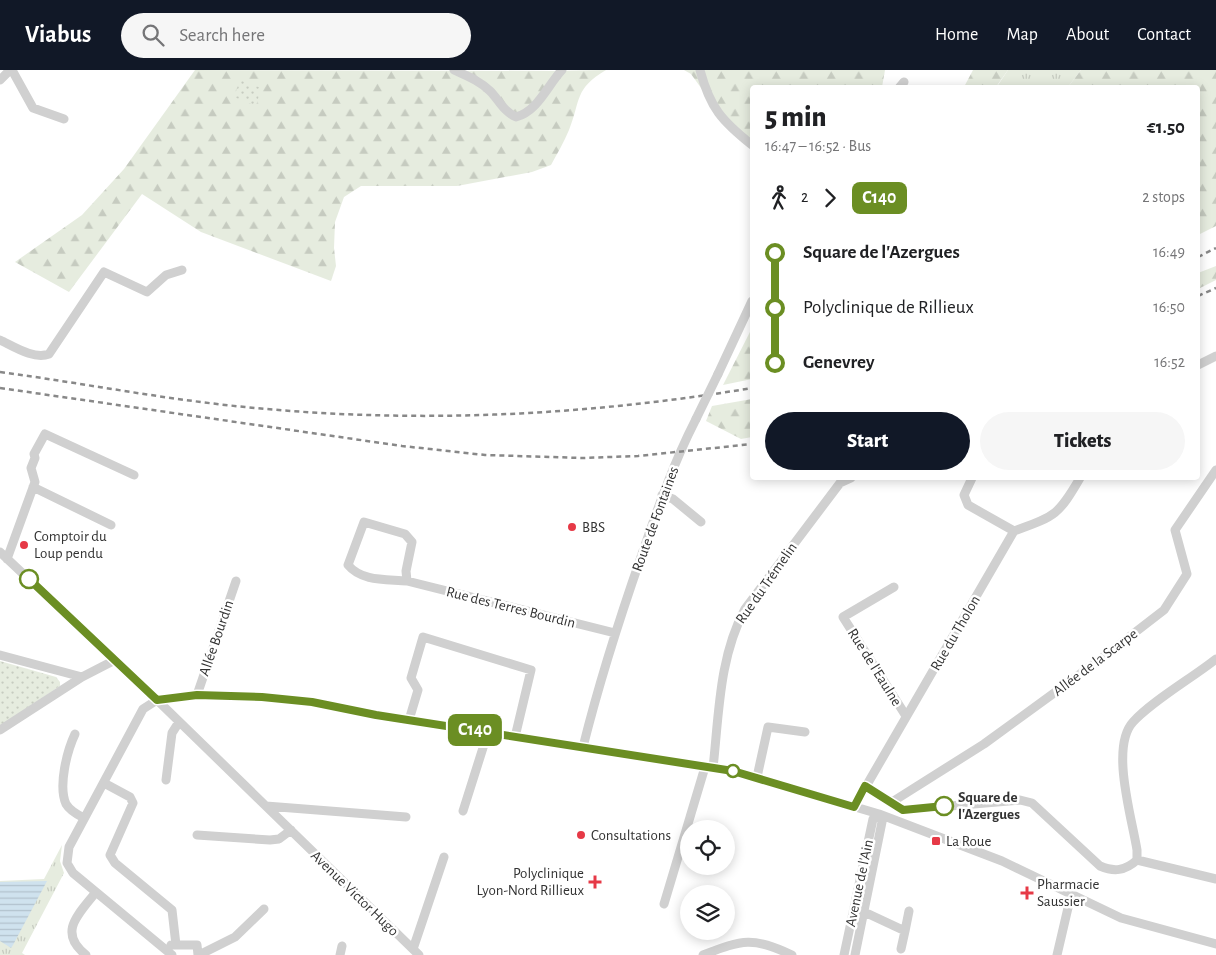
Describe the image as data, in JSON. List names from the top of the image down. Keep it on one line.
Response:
{"streets":{"street":["Route de Fontaines","Rue du Trémelin","Rue des Terres Bourdin","Rue du Tholon","Allée Bourdin","Allée de la Scarpe","Rue de l'Eaulne","Avenue de l'Ain","Avenue Victor Hugo"]},"crossings":[["Route de Fontaines","Rue des Terres Bourdin"],["Rue du Tholon","Rue de l'Eaulne"]],"places":{"other":["BBS","Comptoir du Loup pendu","Square de l'Azergues","Consultations"],"transit":["La Roue"],"health":["Polyclinique Lyon-Nord Rillieux","Pharmacie Saussier"]},"lines":["bus line C140"],"page":{"header":"Viabus","search":"Search here","nav":["Home","Map","About","Contact"],"on_map":"C140","heading":["5 min","16:47 – 16:52 · Bus","€1.50"],"legs":["2","C140","2 stops"],"list":[{"name":"Square de l'Azergues","value":"16:49"},{"name":"Polyclinique de Rillieux","value":"16:50"},{"name":"Genevrey","value":"16:52"}],"buttons":["Start","Tickets"]}}
